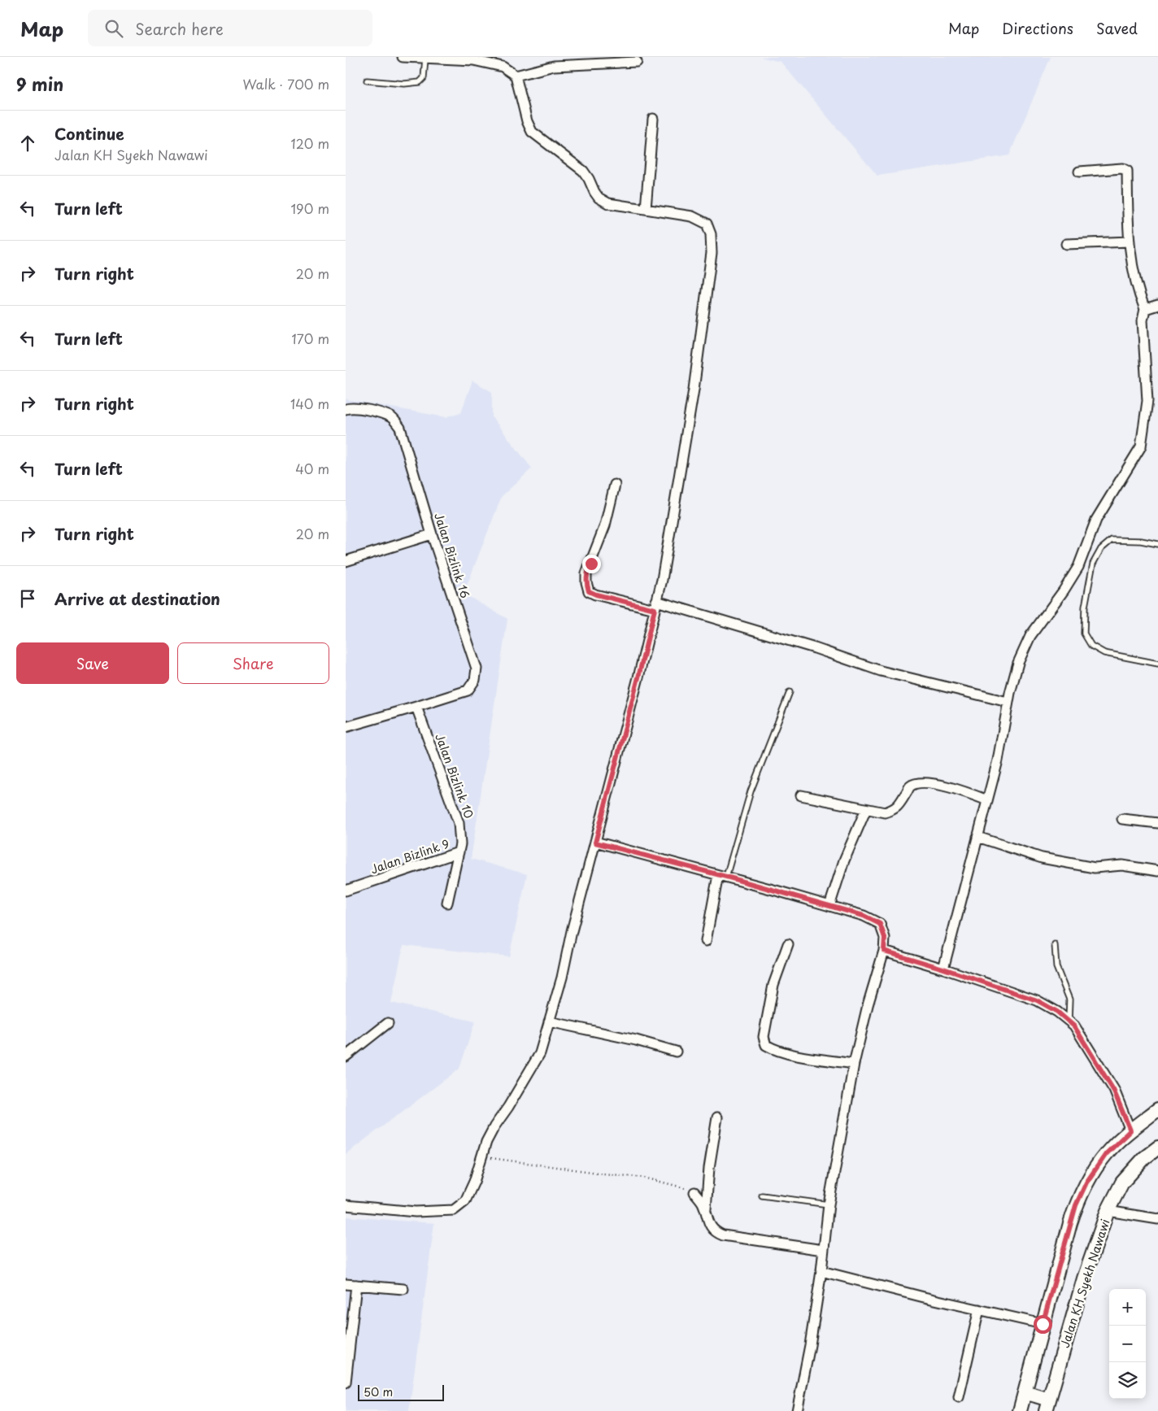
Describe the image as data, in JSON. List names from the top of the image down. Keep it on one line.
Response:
{"streets":{"main road":["Jalan KH Syekh Nawawi"],"street":["Jalan Bizlink 16","Jalan Bizlink 10","Jalan Bizlink 9"]},"crossings":[["Jalan Bizlink 16","Jalan Bizlink 10"],["Jalan Bizlink 10","Jalan Bizlink 9"]],"scale_bar":"50 m","page":{"header":"Map","search":"Search here","nav":["Map","Directions","Saved"],"heading":["9 min","Walk · 700 m"],"list":[["Continue","Jalan KH Syekh Nawawi","120 m"],["Turn left","190 m"],["Turn right","20 m"],["Turn left","170 m"],["Turn right","140 m"],["Turn left","40 m"],["Turn right","20 m"],"Arrive at destination"],"buttons":["Save","Share"],"map_buttons":["+","−"],"scale":"50 m"}}
